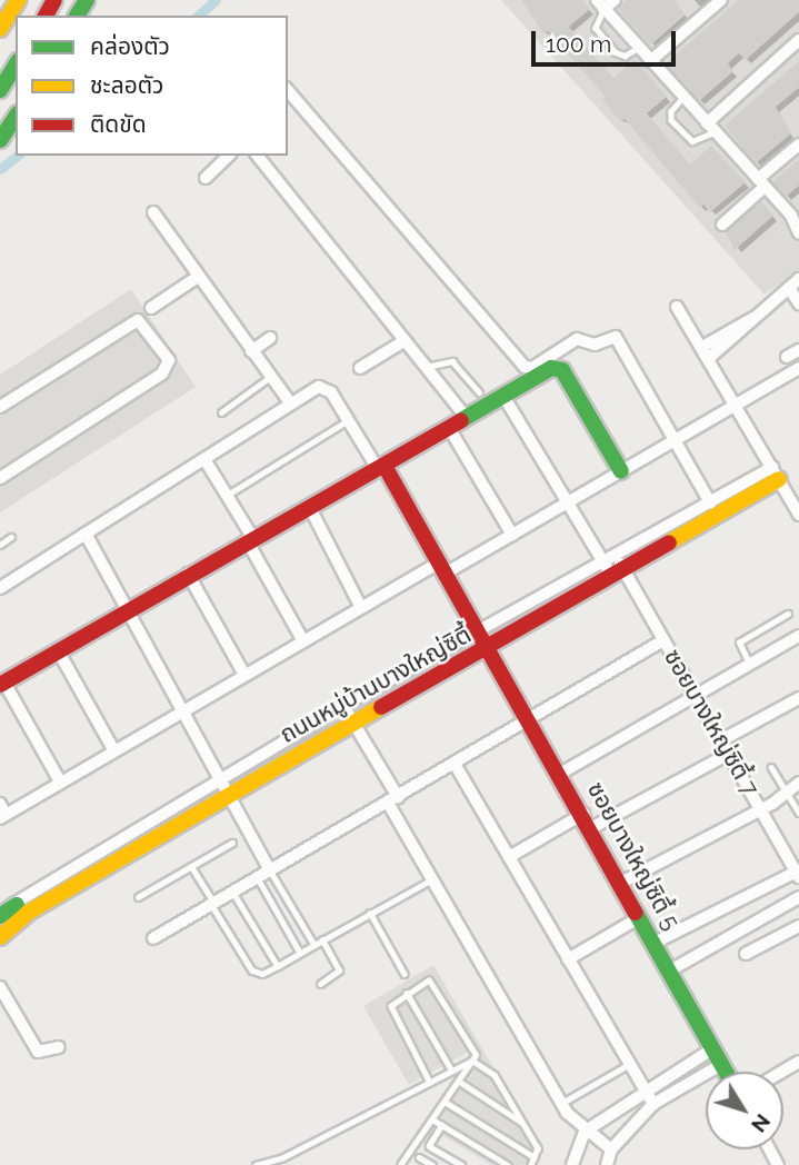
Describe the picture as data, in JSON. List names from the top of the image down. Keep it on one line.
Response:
{"streets":{"main road":["ถนนหมู่บ้านบางใหญ่ซิตี้","ซอยบางใหญ่ซิตี้ 5"],"street":["ซอยบางใหญ่ซิตี้ 7"]},"crossings":[["ถนนหมู่บ้านบางใหญ่ซิตี้","ซอยบางใหญ่ซิตี้ 7"],["ถนนหมู่บ้านบางใหญ่ซิตี้","ซอยบางใหญ่ซิตี้ 5"]],"legend":["คล่องตัว","ชะลอตัว","ติดขัด"],"scale_bar":"100 m","north":"bottom right"}
